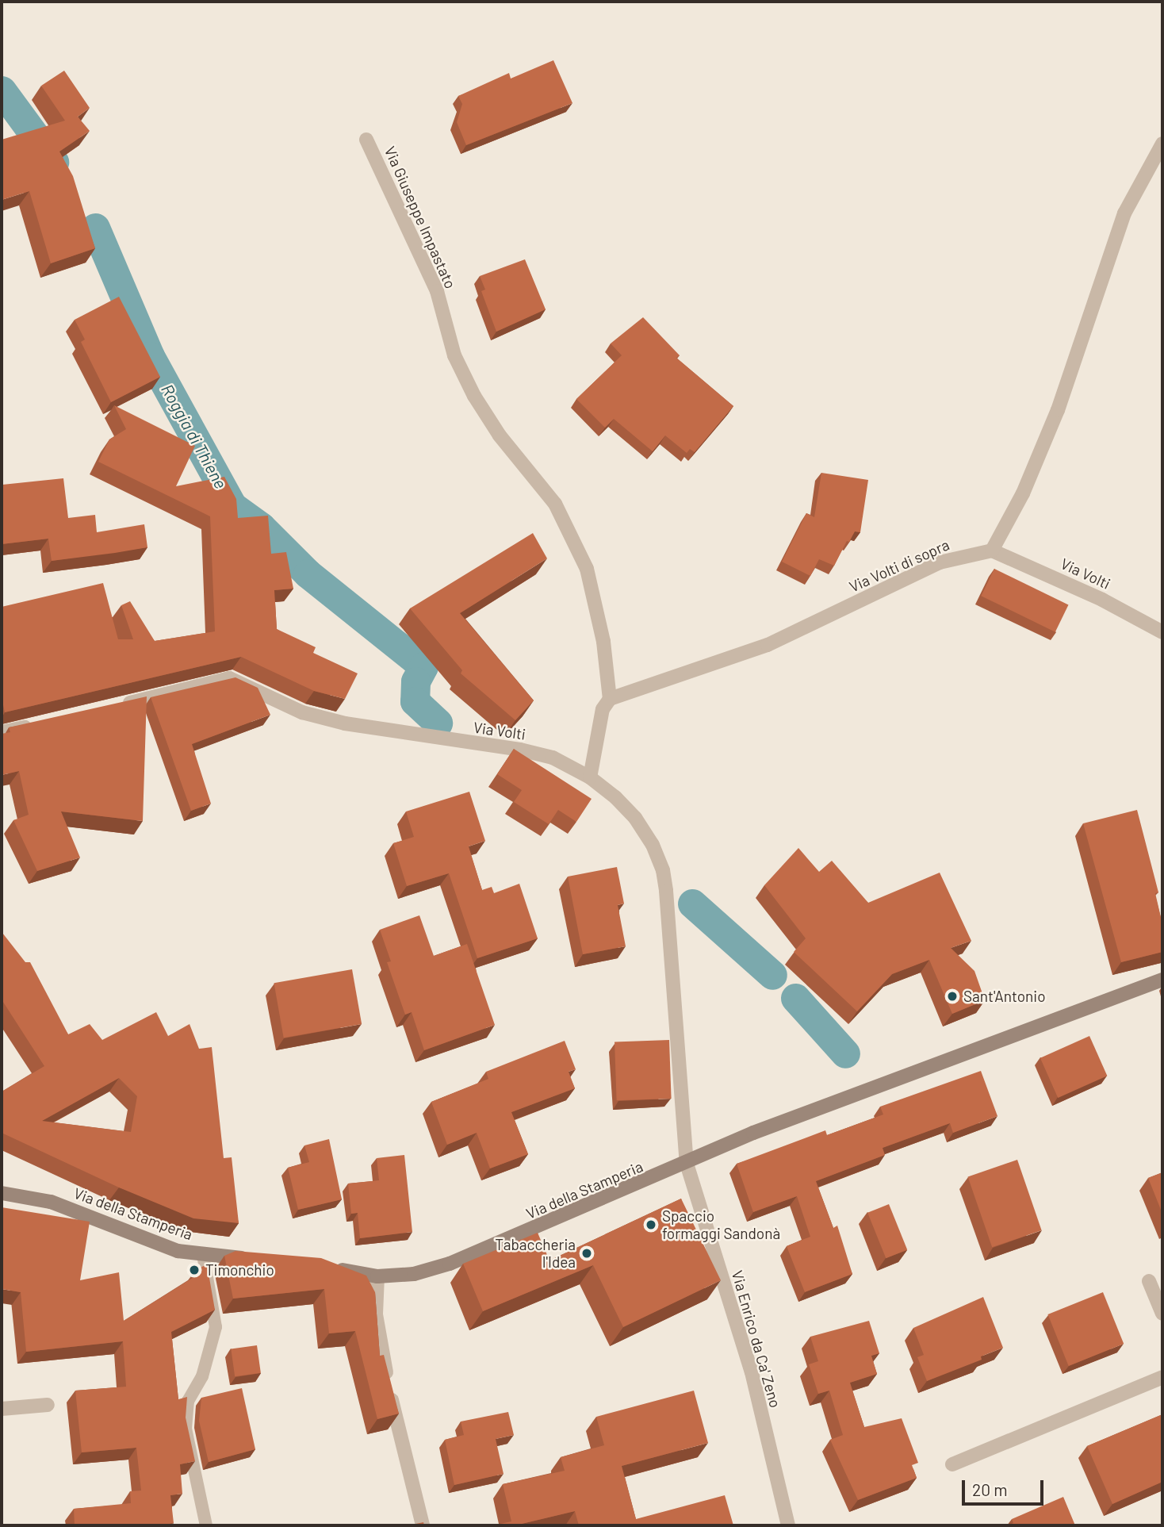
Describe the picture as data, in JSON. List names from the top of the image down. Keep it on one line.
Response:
{"streets":{"street":["Via Giuseppe Impastato","Via Volti di sopra","Via Volti","Via della Stamperia","Via Enrico da Ca' Zeno"]},"crossings":[["Via Giuseppe Impastato","Via Volti di sopra"],["Via Volti di sopra","Via Volti"],["Via Volti","Via della Stamperia"],["Via Volti","Via Enrico da Ca' Zeno"],["Via della Stamperia","Via Enrico da Ca' Zeno"]],"water":["Roggia di Thiene"],"places":["Sant'Antonio","Spaccio formaggi Sandonà","Tabaccheria l'Idea","Timonchio"],"scale_bar":"20 m"}
